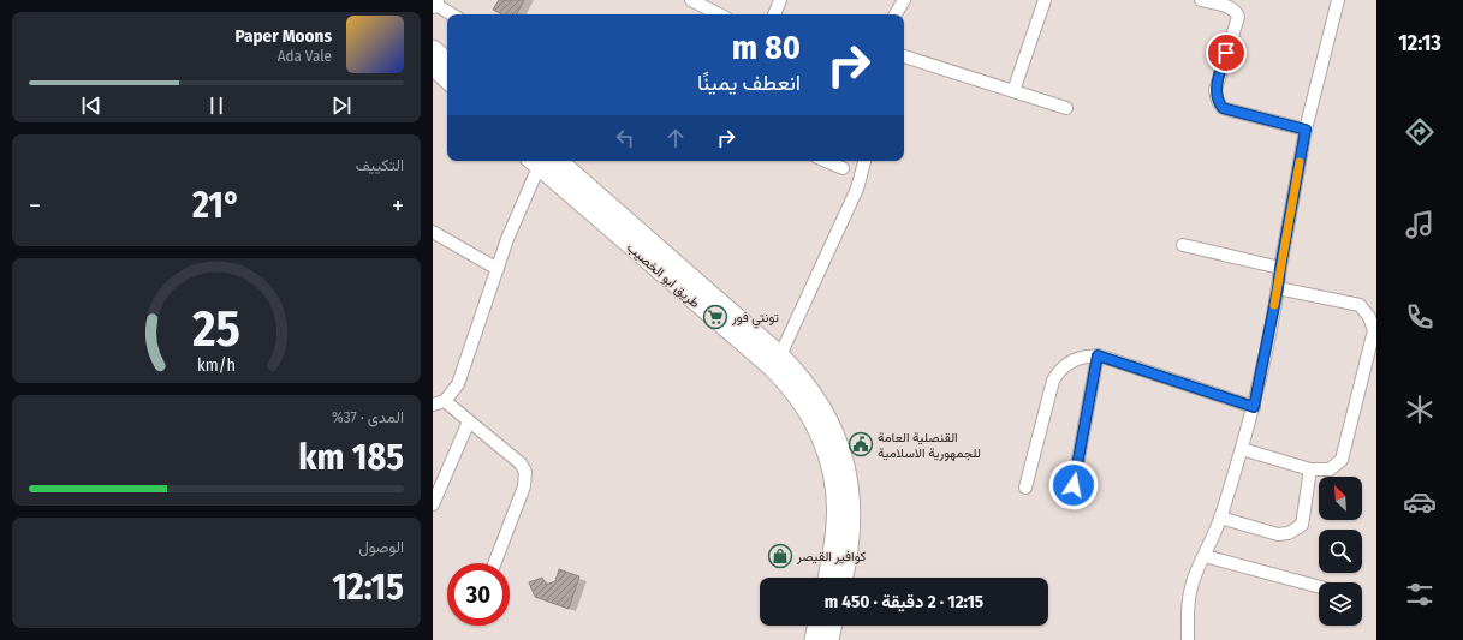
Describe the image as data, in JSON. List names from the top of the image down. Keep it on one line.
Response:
{"streets":{"main road":["طريق ابو الخصيب"]},"places":{"supermarket":["تونتي فور"],"public building":["القنصلية العامة للجمهورية الاسلامية"],"shop":["كوافير القيصر"]},"north":"top left","page":{"tabs":"12:13","turn":["80 m","انعطف يمينًا"],"song":["Paper Moons","Ada Vale"],"tile":["التكييف",["المدى · 37%","185 km"],["الوصول","12:15"]],"heat":["−","21°","+"],"limit":"30","trip":"12:15 · 2 دقيقة · 450 m","gauge":["25","km/h"]}}
